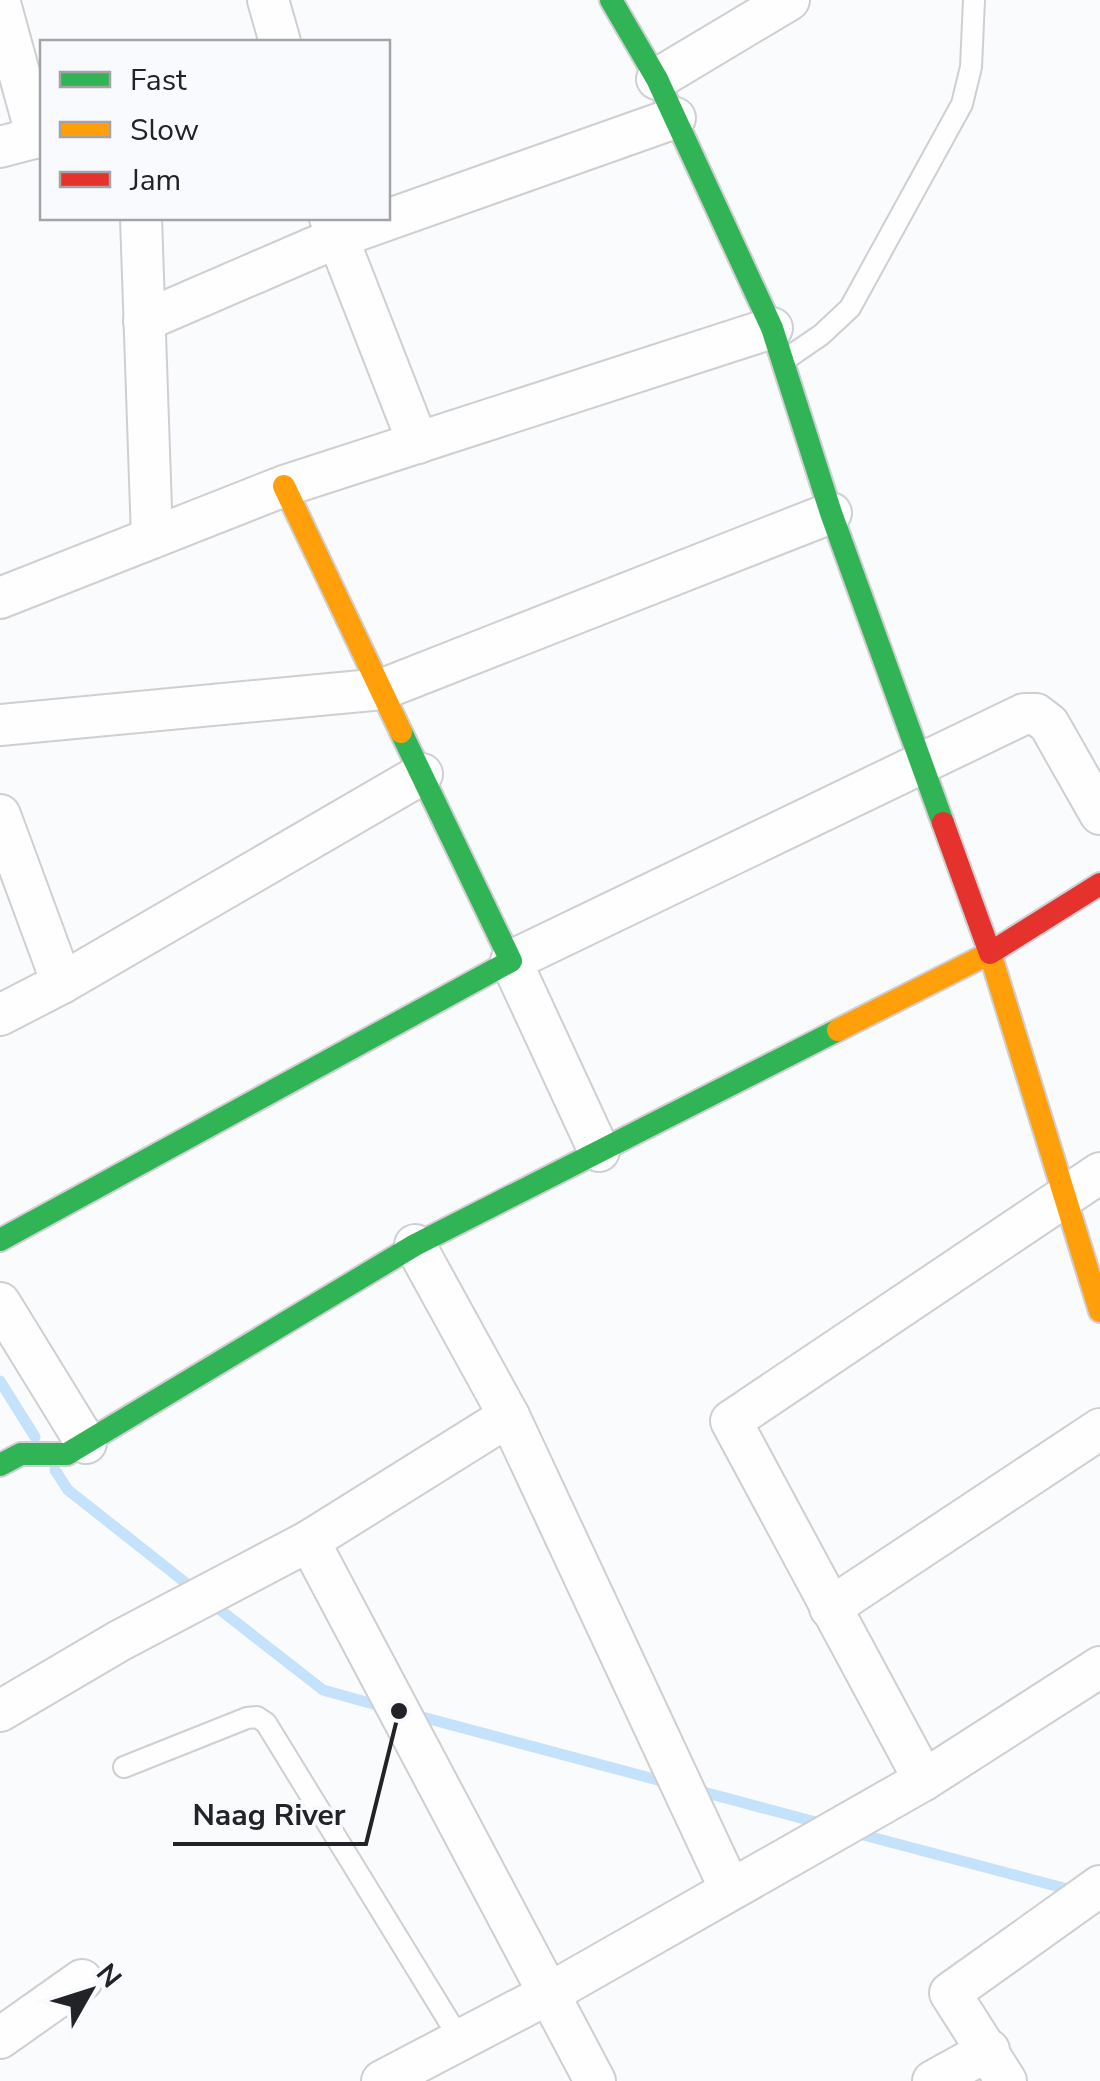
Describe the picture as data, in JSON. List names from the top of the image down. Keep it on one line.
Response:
{"places":["Naag River"],"legend":["Fast","Slow","Jam"],"north":"top right"}
